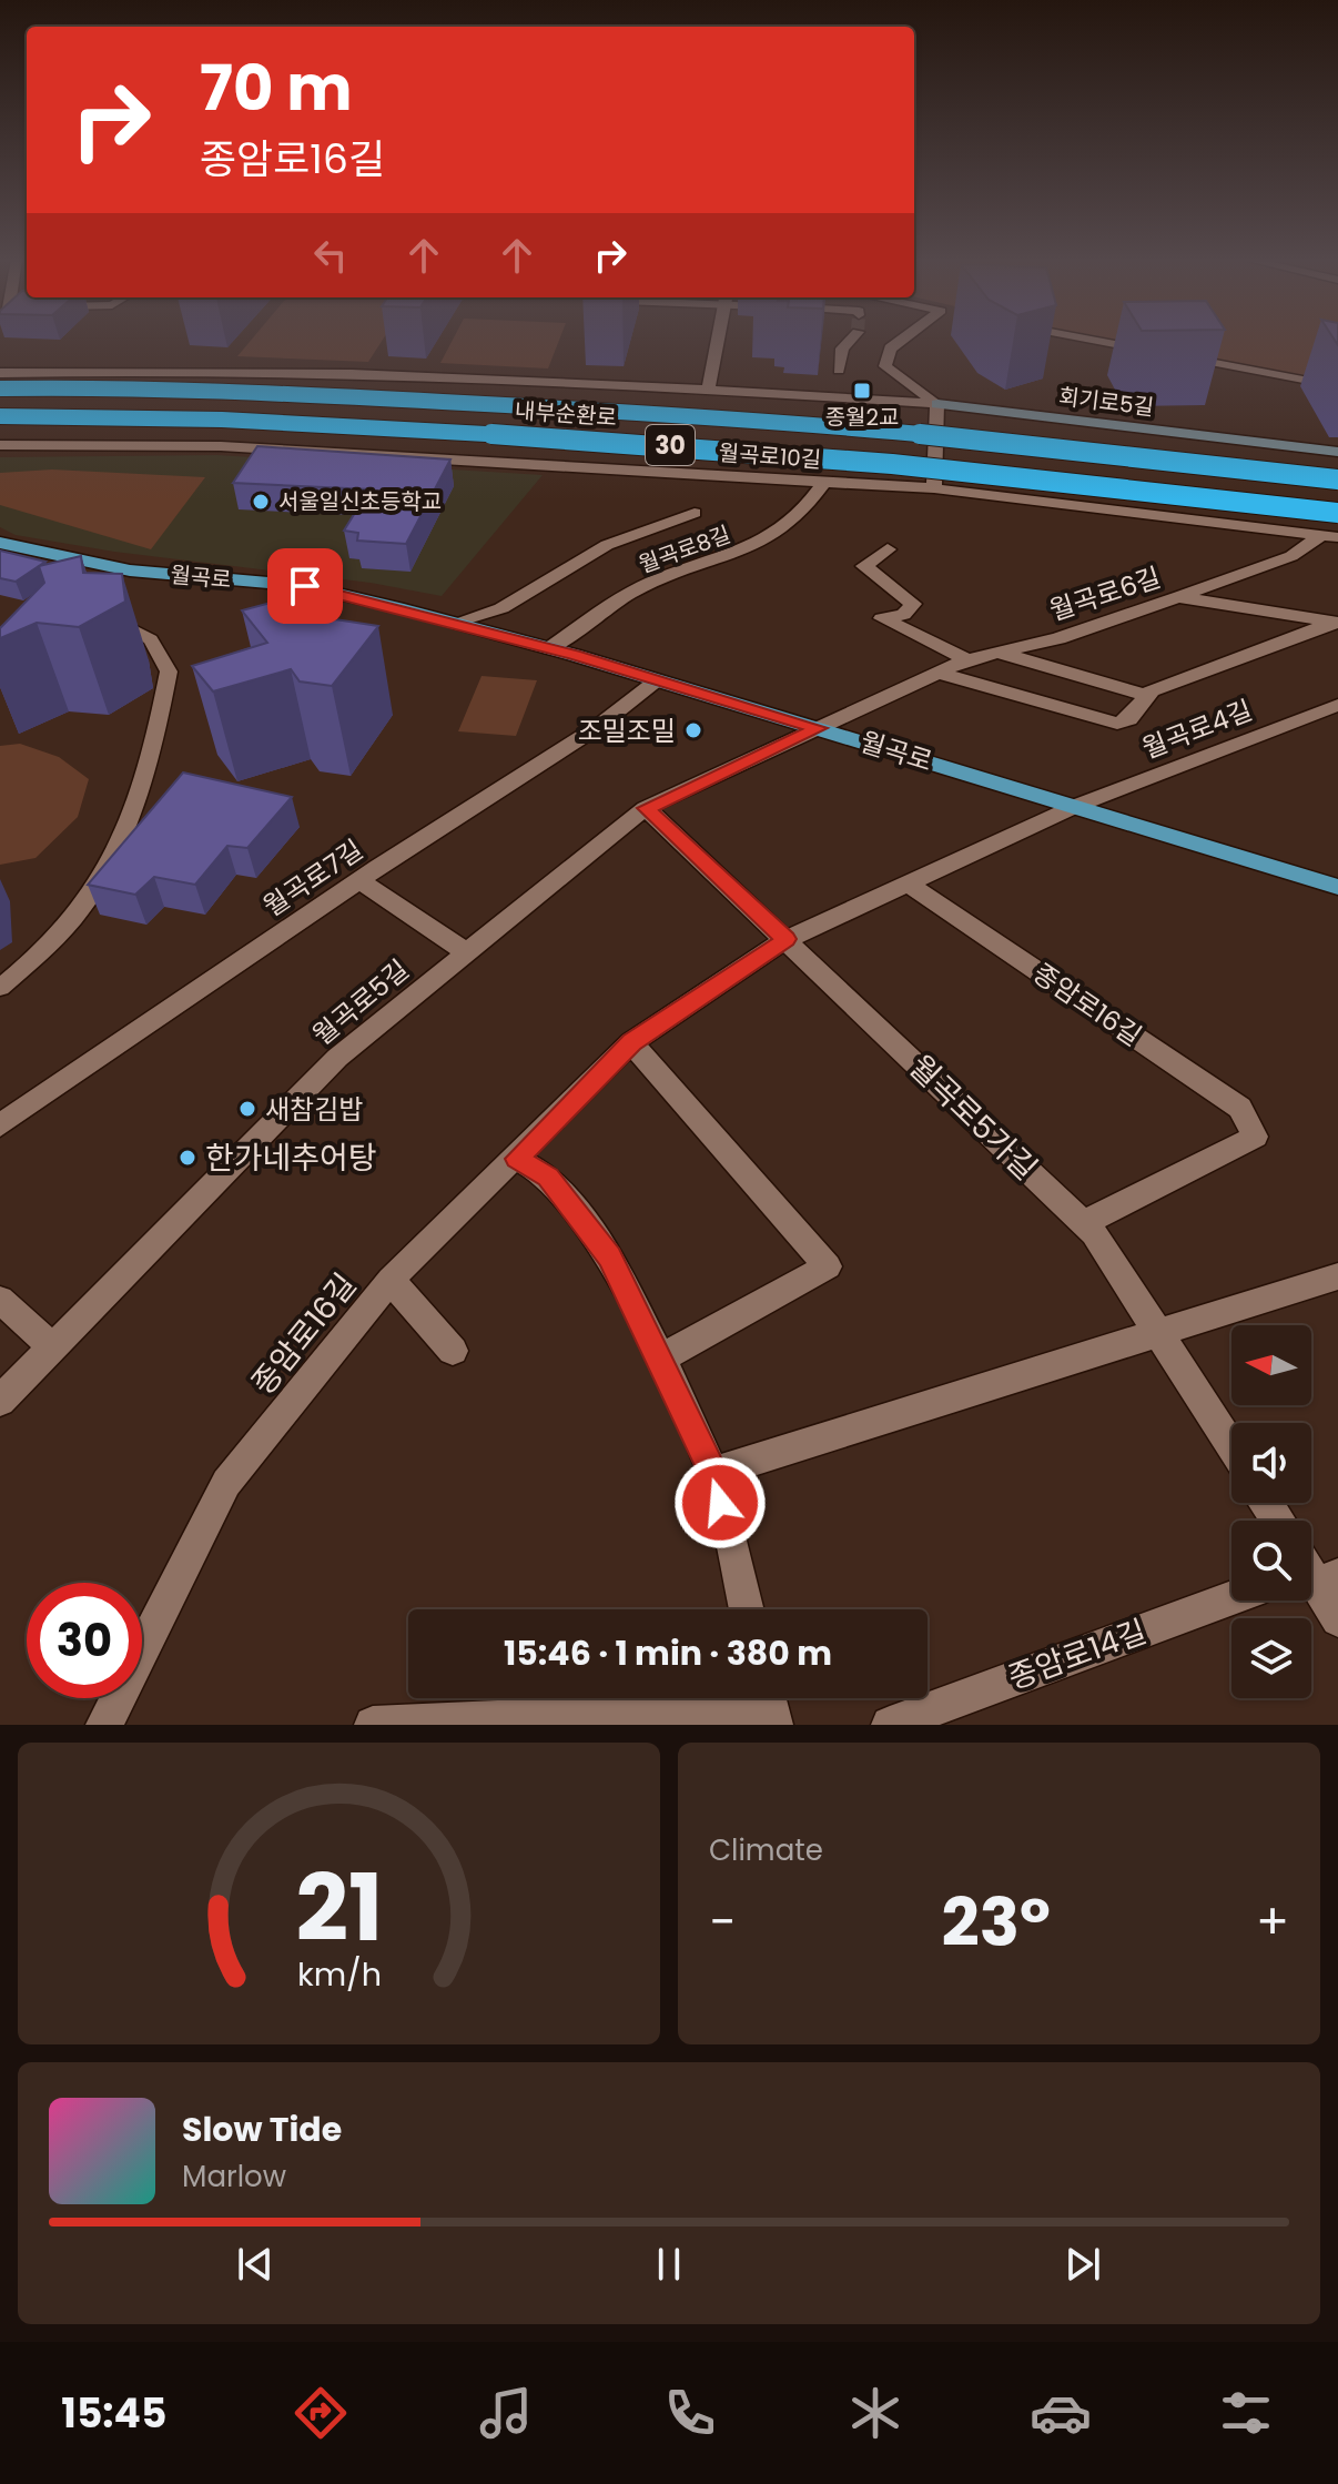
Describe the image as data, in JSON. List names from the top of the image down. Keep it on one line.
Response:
{"streets":{"highway":["내부순환로","30"],"main road":["월곡로"],"street":["회기로5길","월곡로10길","월곡로8길","월곡로6길","월곡로4길","월곡로7길","월곡로5길","종암로16길","월곡로5가길","종암로14길"]},"crossings":[["월곡로10길","월곡로8길"],["월곡로10길","월곡로6길"],["월곡로8길","월곡로"],["월곡로","월곡로6길"],["월곡로","월곡로4길"],["월곡로","월곡로7길"],["월곡로","월곡로5길"],["월곡로","종암로16길"],["월곡로6길","월곡로5길"],["월곡로4길","종암로16길"],["월곡로5길","월곡로5가길"],["종암로16길","월곡로5가길"]],"places":{"transit":["종월2교"],"other":["서울일신초등학교","조밀조밀","새참김밥","한가네추어탕"]},"north":"left","page":{"turn":["70 m","종암로16길"],"limit":"30","trip":"15:46 · 1 min · 380 m","tile":"Climate","heat":["−","23°","+"],"song":["Slow Tide","Marlow"],"tabs":"15:45","gauge":["21","km/h"]}}
